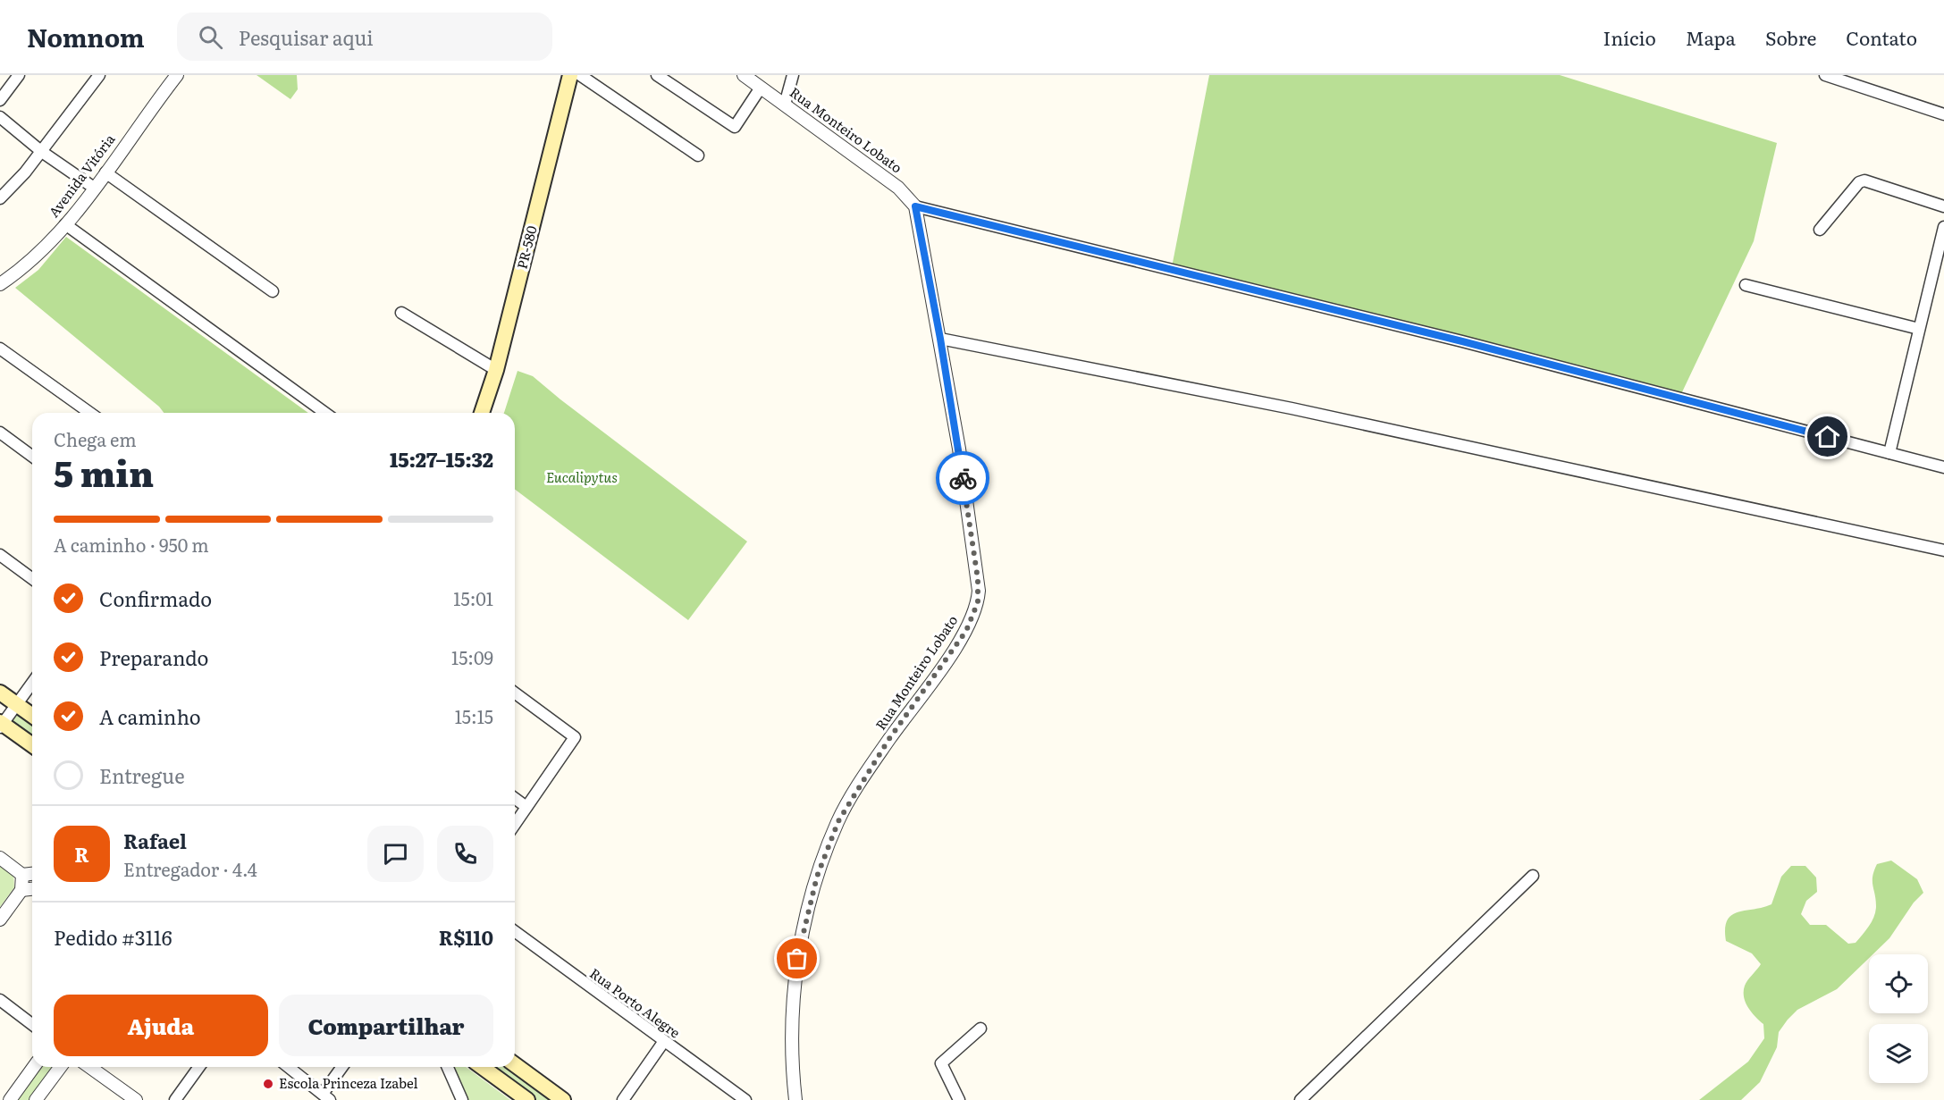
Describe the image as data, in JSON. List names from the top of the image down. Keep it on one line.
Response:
{"streets":{"main road":["PR-580"],"street":["Rua Monteiro Lobato","Avenida Vitória","Rua Porto Alegre"]},"parks":["Eucalipytus"],"places":["Escola Princeza Izabel"],"page":{"header":"Nomnom","search":"Pesquisar aqui","nav":["Início","Mapa","Sobre","Contato"],"heading":["5 min","Chega em","15:27–15:32"],"panel":["Rafael","Entregador · 4.4","Pedido #3116","R$110"],"bar":"A caminho · 950 m","list":[["Confirmado","15:01"],["Preparando","15:09"],["A caminho","15:15"],"Entregue"],"round":"R","buttons":["Ajuda","Compartilhar"]}}
